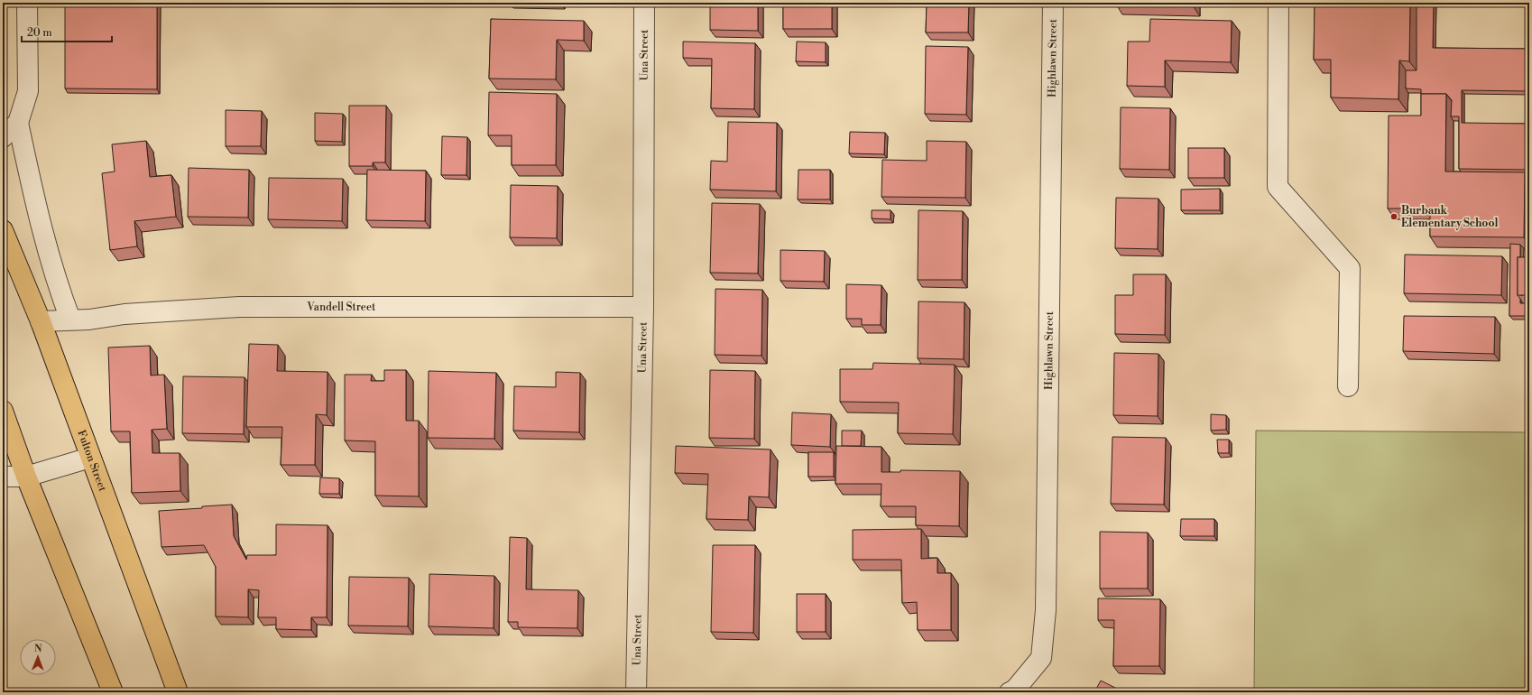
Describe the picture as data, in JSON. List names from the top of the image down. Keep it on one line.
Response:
{"streets":{"main road":["Fulton Street"],"street":["Una Street","Highlawn Street","Vandell Street"]},"crossings":[["Una Street","Vandell Street"],["Vandell Street","Fulton Street"]],"places":["Burbank Elementary School"],"scale_bar":"20 m","north":"top"}
